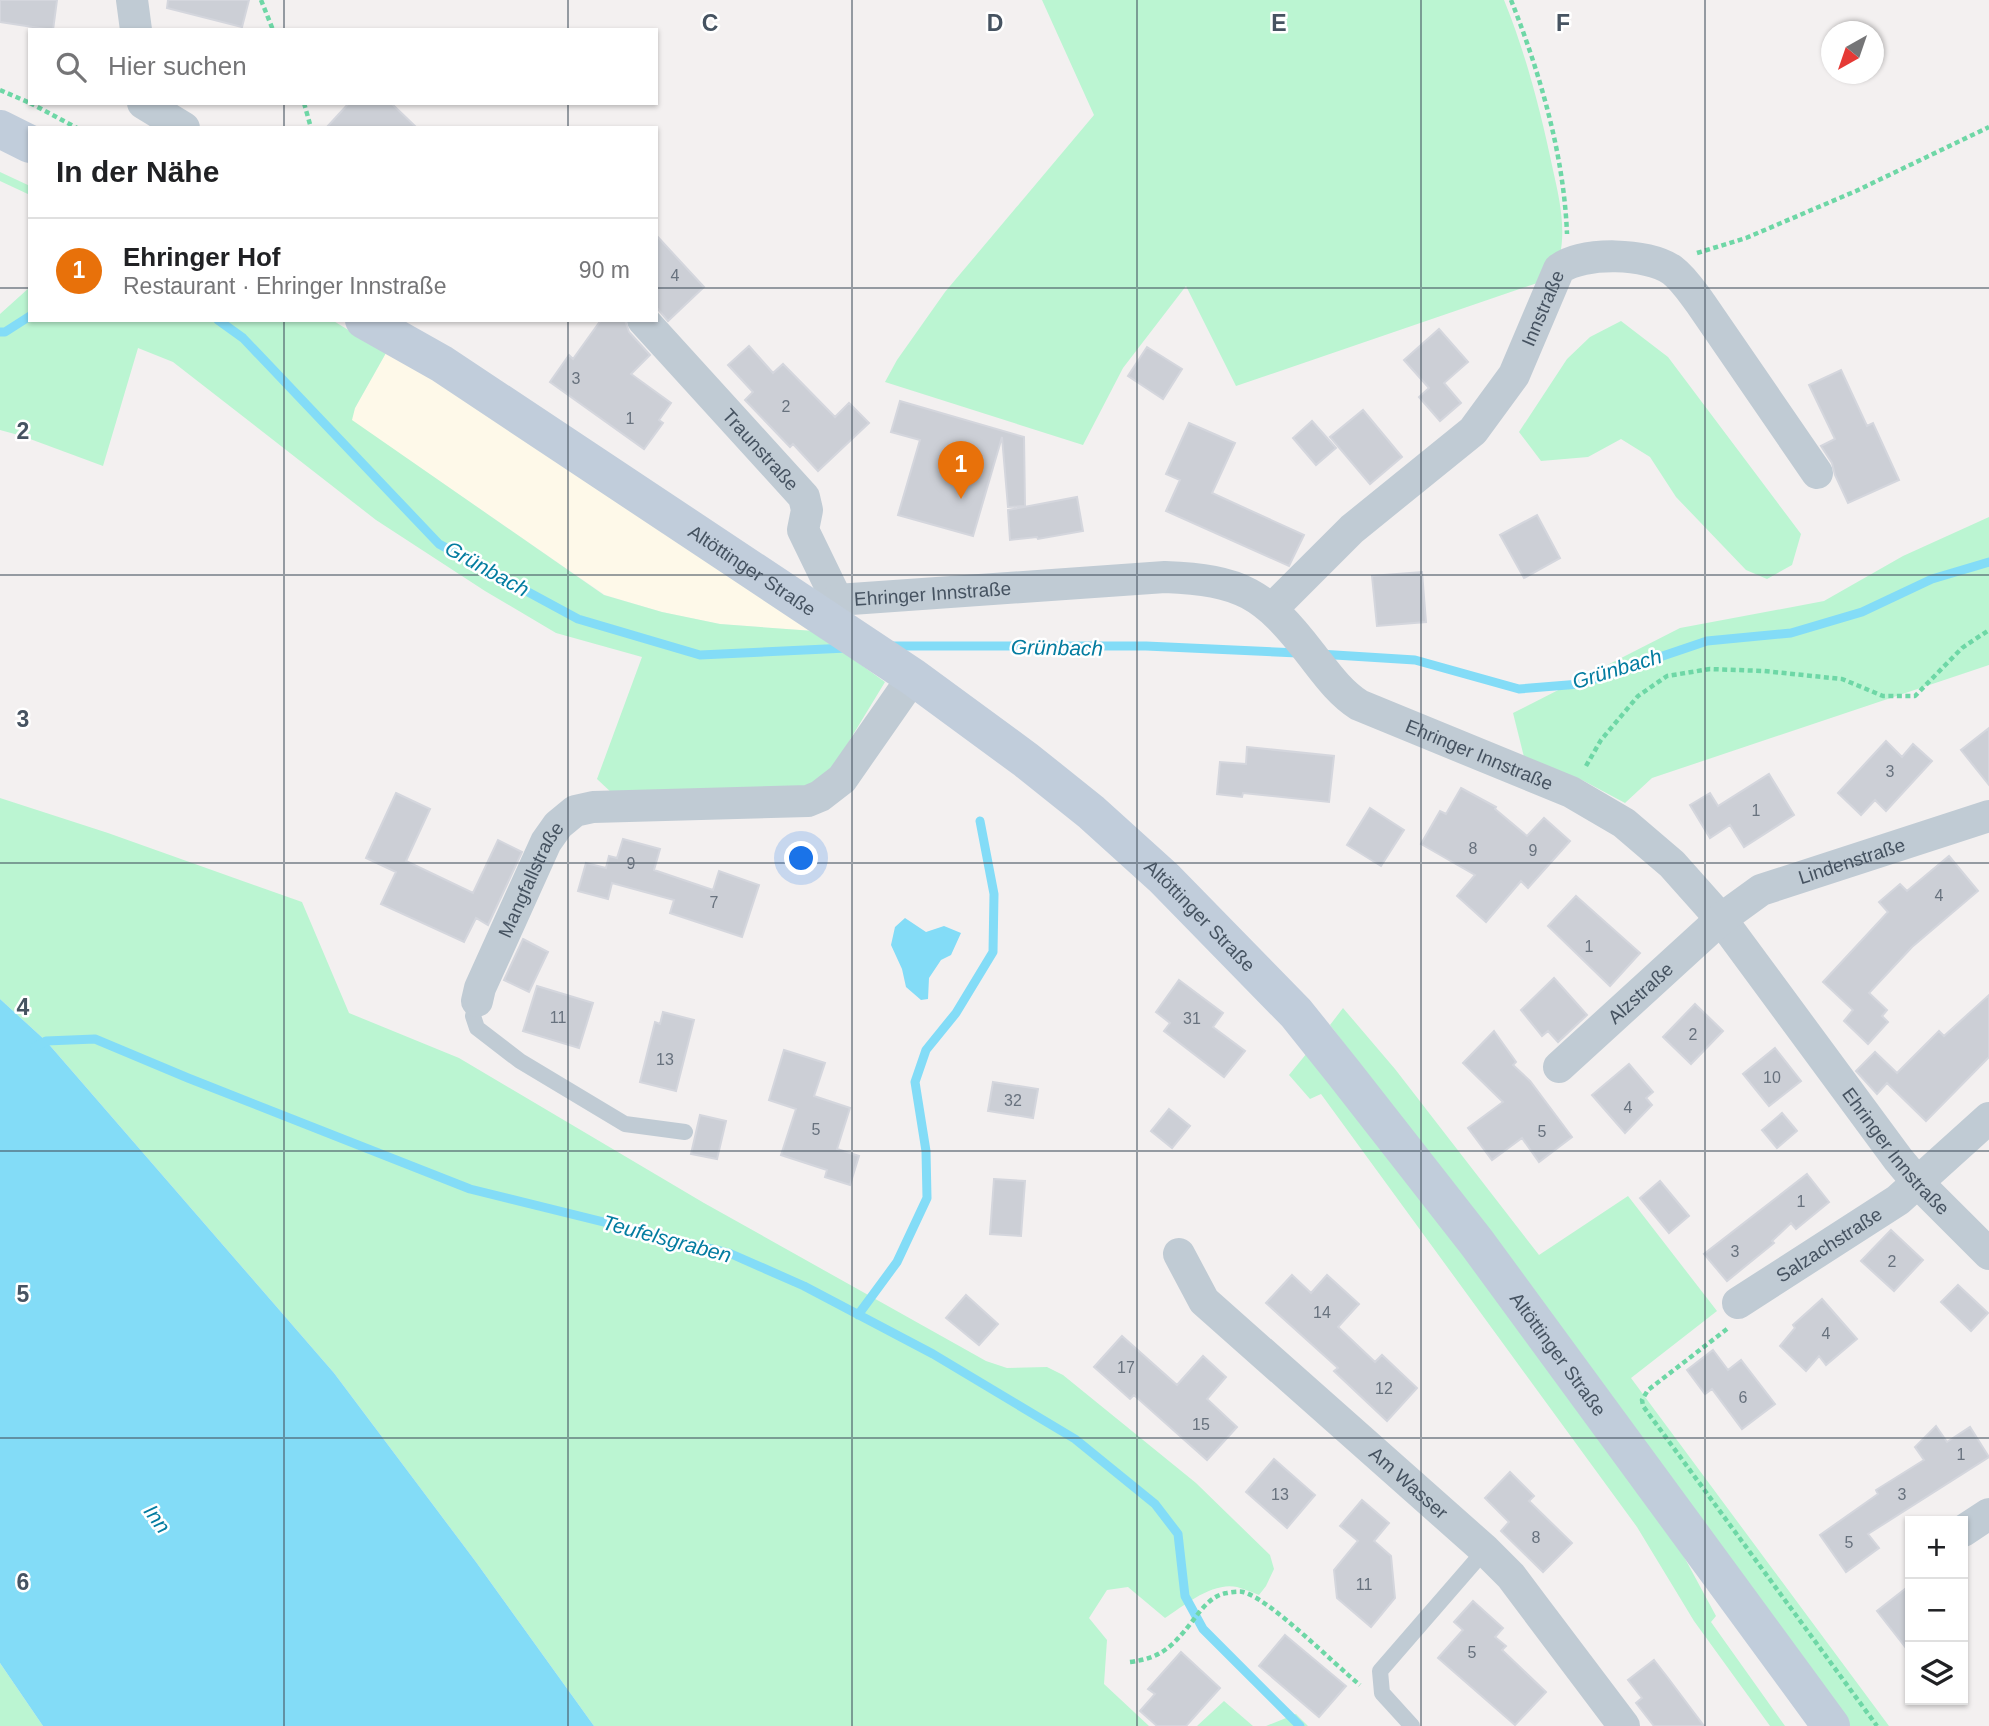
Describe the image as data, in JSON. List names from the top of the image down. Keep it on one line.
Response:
{"streets":{"main road":["Altöttinger Straße"],"street":["Innstraße","Traunstraße","Ehringer Innstraße","Lindenstraße","Mangfallstraße","Alzstraße","Salzachstraße","Am Wasser"]},"crossings":[["Innstraße","Ehringer Innstraße"],["Traunstraße","Altöttinger Straße"],["Traunstraße","Ehringer Innstraße"],["Altöttinger Straße","Ehringer Innstraße"],["Altöttinger Straße","Mangfallstraße"],["Ehringer Innstraße","Lindenstraße"],["Ehringer Innstraße","Alzstraße"],["Ehringer Innstraße","Salzachstraße"],["Lindenstraße","Alzstraße"]],"water":["Grünbach","Teufelsgraben","Inn"],"house_numbers":["4","3","2","1","3","1","8","9","9","4","7","1","11","31","2","13","10","32","4","5","5","1","3","2","14","4","17","12","6","15","1","13","3","8","5","11","5"],"north":"bottom left","page":{"search":"Hier suchen","heading":"In der Nähe","list":[{"mark":"1","name":"Ehringer Hof","note":"Restaurant · Ehringer Innstraße","value":"90 m"}],"pins":"1","map_buttons":["+","−"]},"grid":{"columns":["C","D","E","F"],"rows":["2","3","4","5","6"]}}
